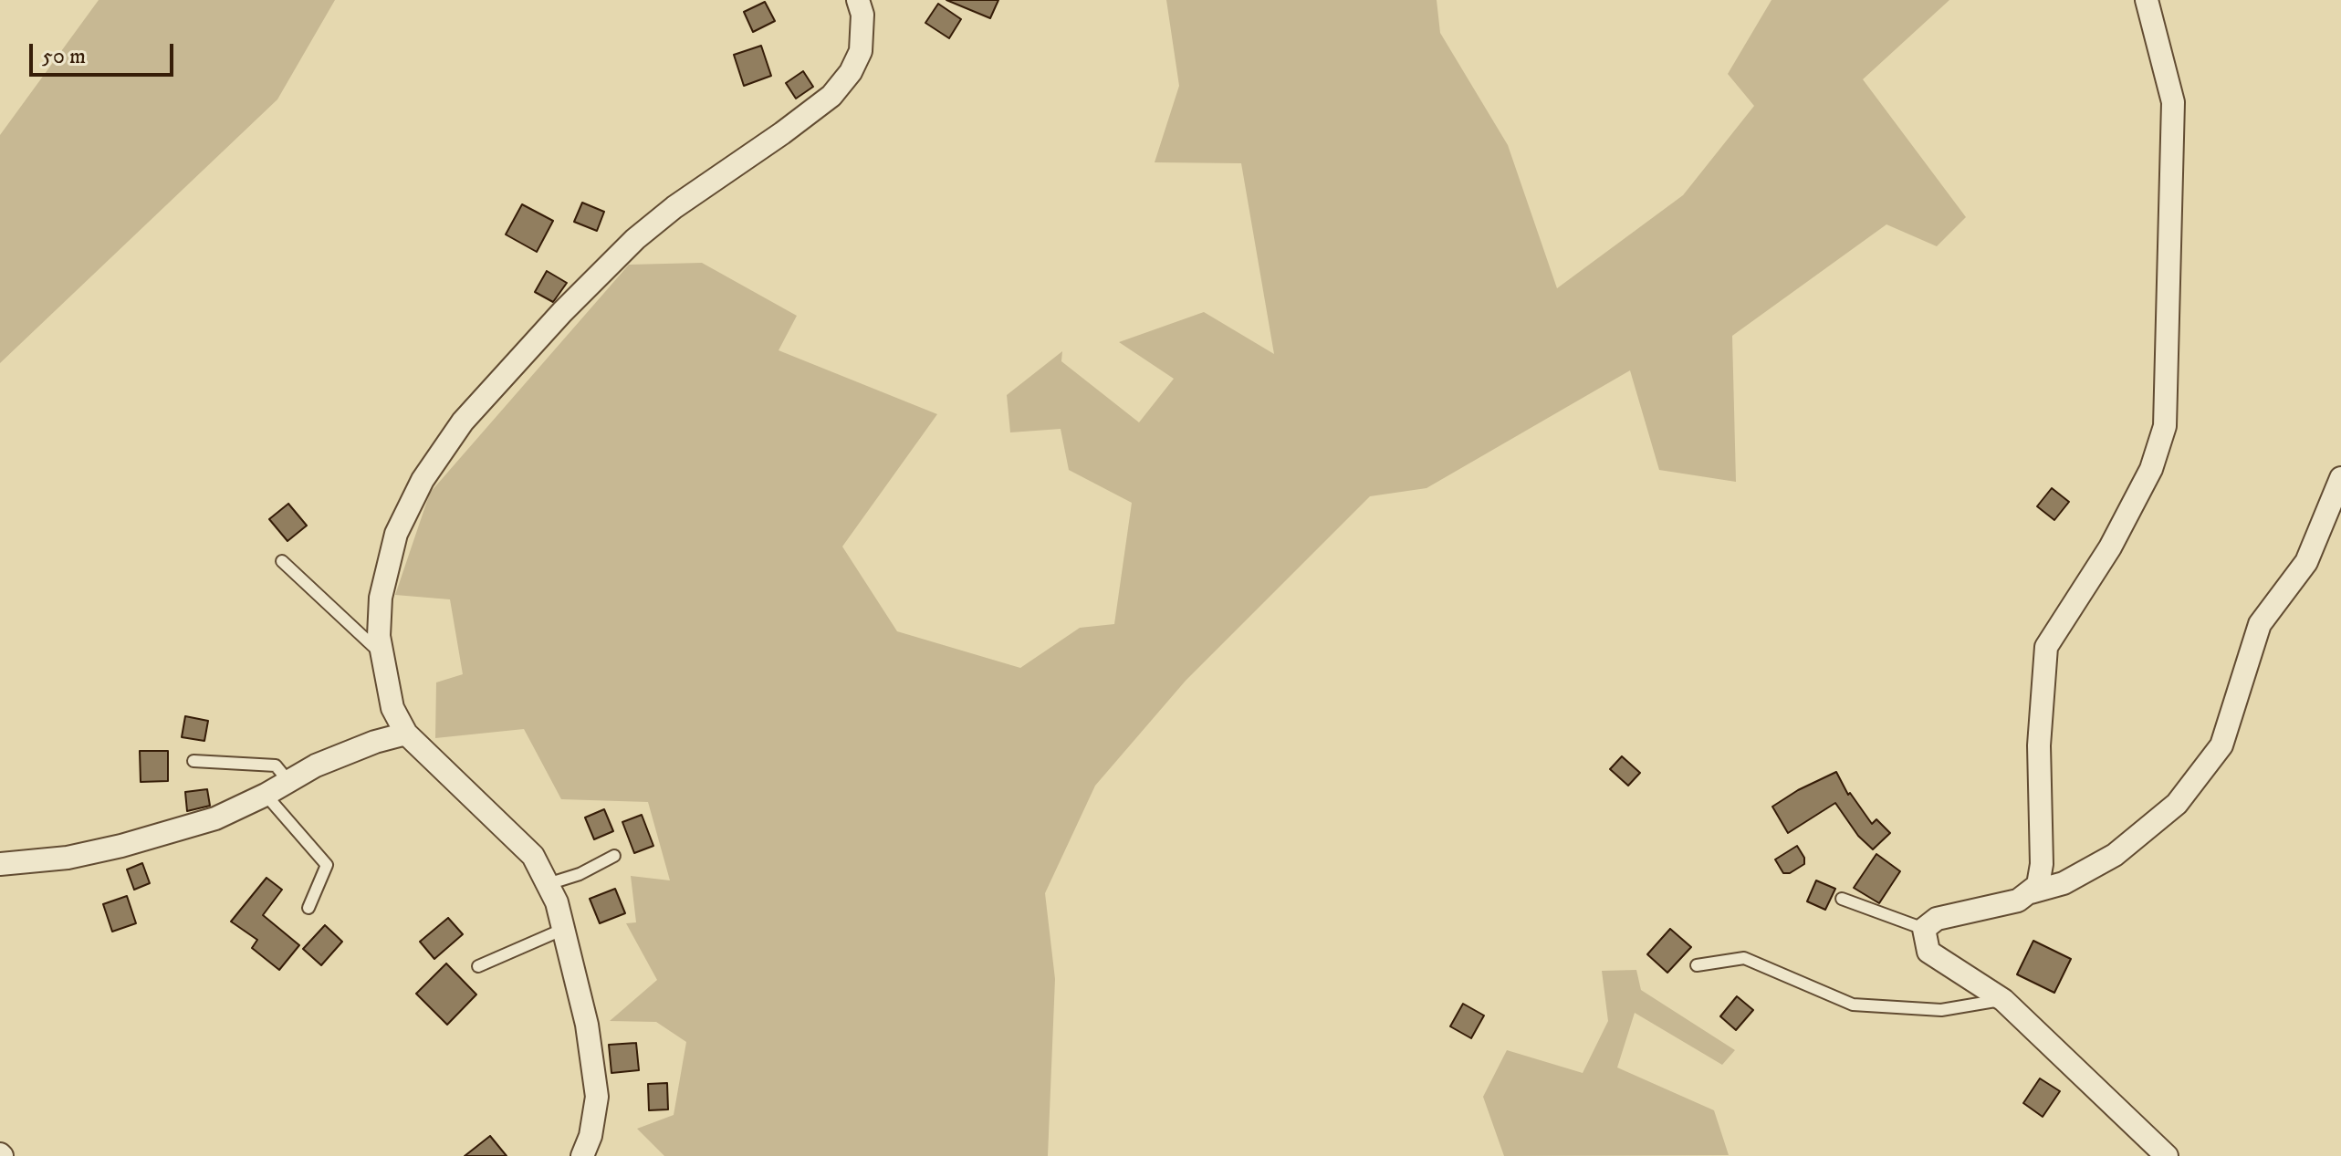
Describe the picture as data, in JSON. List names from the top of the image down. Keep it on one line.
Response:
{"scale_bar":"50 m"}
